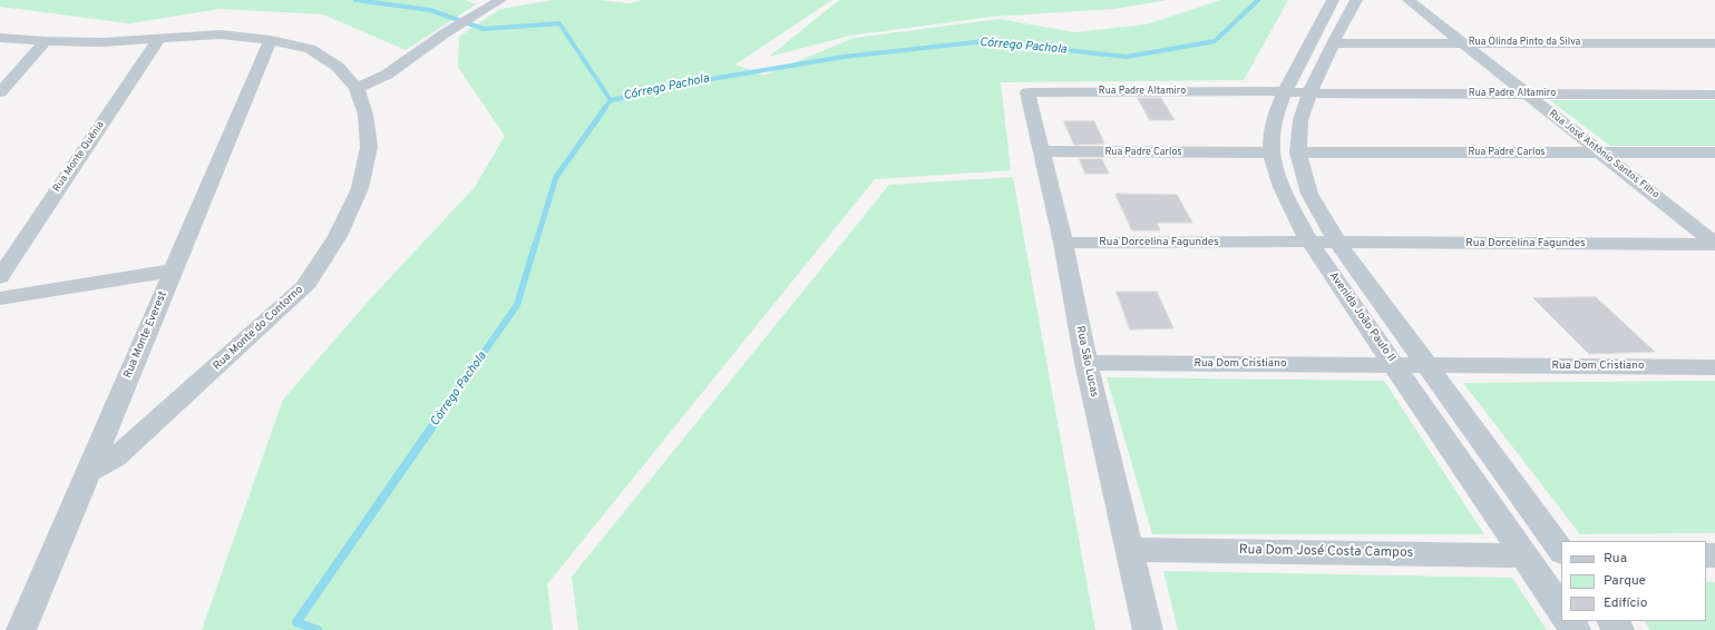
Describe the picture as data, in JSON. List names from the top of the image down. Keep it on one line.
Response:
{"streets":{"street":["Rua Olinda Pinto da Silva","Rua Padre Altamiro","Rua Padre Carlos","Rua José Antônio Santos Filho","Rua Monte Quênia","Rua Dorcelina Fagundes","Avenida João Paulo II","Rua Monte do Contorno","Rua Monte Everest","Rua São Lucas","Rua Dom Cristiano","Rua Dom José Costa Campos"]},"crossings":[["Rua Olinda Pinto da Silva","Rua José Antônio Santos Filho"],["Rua Padre Altamiro","Rua José Antônio Santos Filho"],["Rua Padre Altamiro","Avenida João Paulo II"],["Rua Padre Altamiro","Rua São Lucas"],["Rua Padre Carlos","Rua José Antônio Santos Filho"],["Rua Padre Carlos","Avenida João Paulo II"],["Rua Padre Carlos","Rua São Lucas"],["Rua José Antônio Santos Filho","Rua Dorcelina Fagundes"],["Rua Monte Quênia","Rua Monte do Contorno"],["Rua Dorcelina Fagundes","Avenida João Paulo II"],["Rua Dorcelina Fagundes","Rua São Lucas"],["Avenida João Paulo II","Rua Dom Cristiano"],["Avenida João Paulo II","Rua Dom José Costa Campos"],["Rua Monte do Contorno","Rua Monte Everest"],["Rua São Lucas","Rua Dom Cristiano"],["Rua São Lucas","Rua Dom José Costa Campos"]],"water":["Córrego Pachola"],"legend":["Rua","Parque","Edifício"]}
